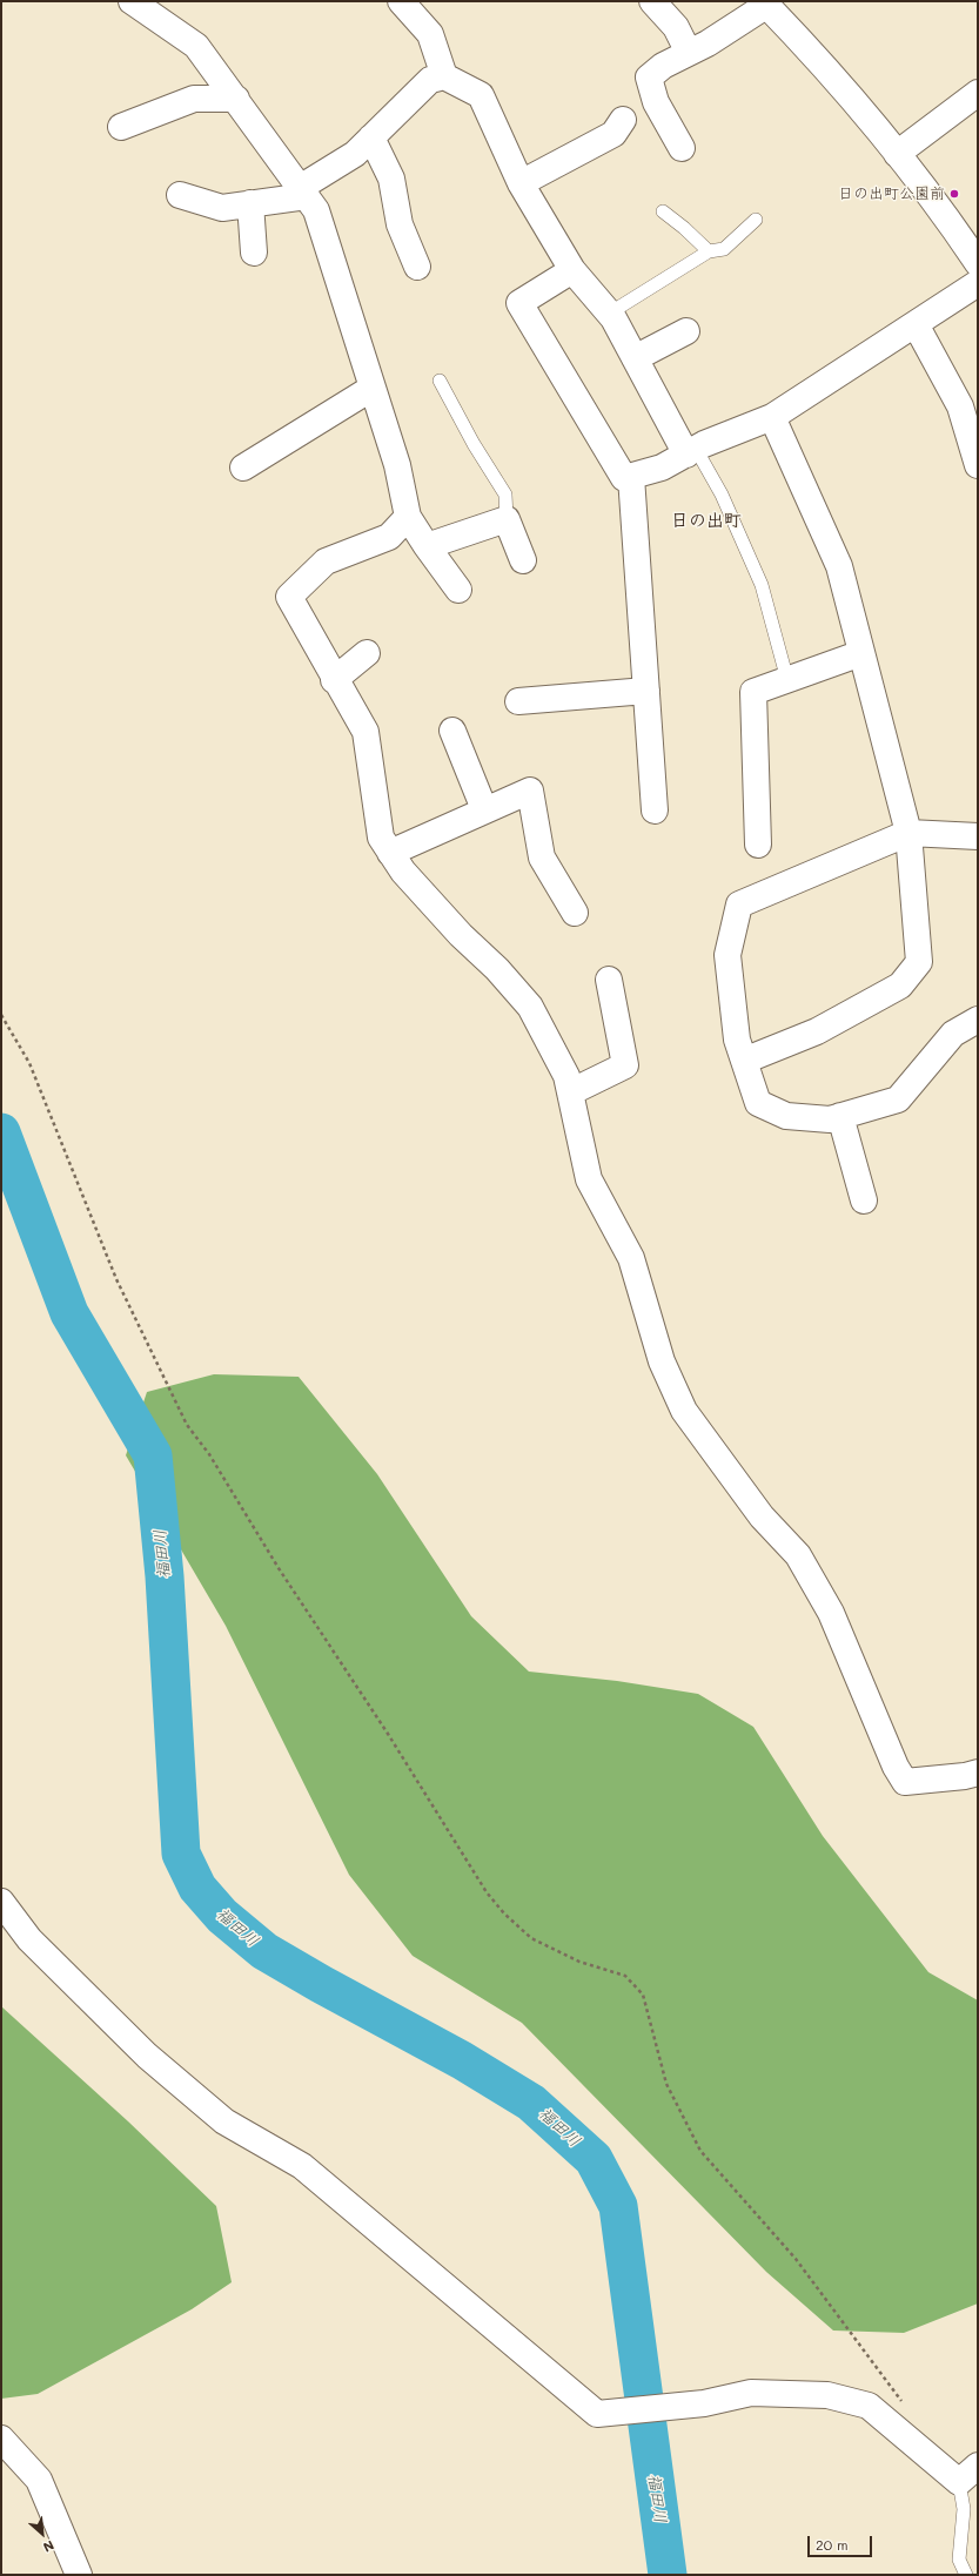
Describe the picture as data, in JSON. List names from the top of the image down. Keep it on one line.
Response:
{"districts":["日の出町"],"water":["福田川"],"places":["日の出町公園前"],"scale_bar":"20 m","north":"bottom right"}
